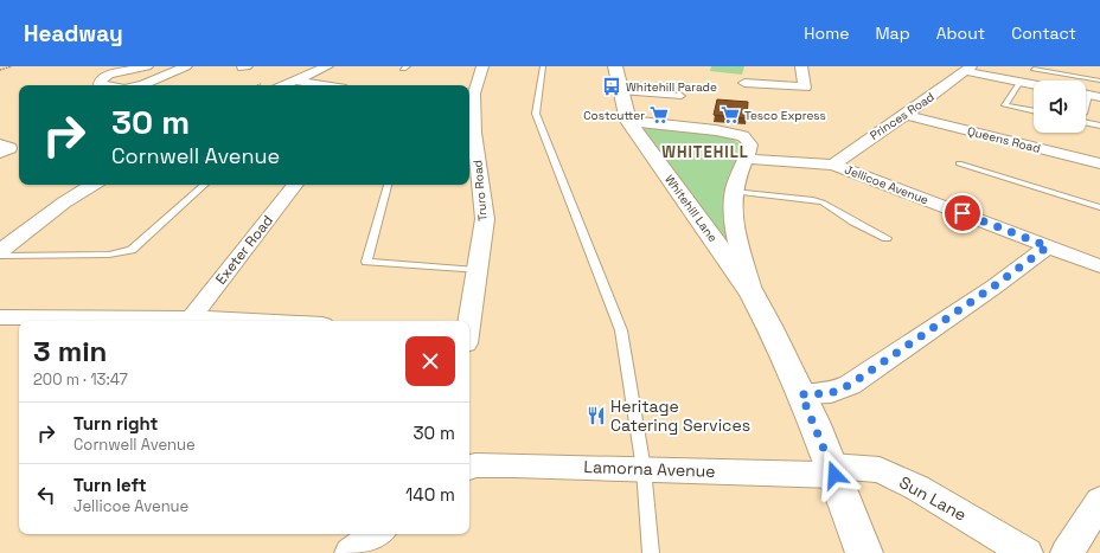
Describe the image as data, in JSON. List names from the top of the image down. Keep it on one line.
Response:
{"streets":{"street":["Princes Road","Queens Road","Jellicoe Avenue","Truro Road","Whitehill Lane","Exeter Road","Lamorna Avenue","Sun Lane"]},"crossings":[["Princes Road","Queens Road"],["Princes Road","Jellicoe Avenue"],["Whitehill Lane","Lamorna Avenue"],["Whitehill Lane","Sun Lane"],["Lamorna Avenue","Sun Lane"]],"districts":["WHITEHILL"],"places":{"bus stop":["Whitehill Parade"],"supermarket":["Costcutter","Tesco Express"],"restaurant":["Heritage Catering Services"]},"page":{"header":"Headway","nav":["Home","Map","About","Contact"],"turn":["30 m","Cornwell Avenue"],"heading":["3 min","200 m · 13:47"],"list":[{"name":"Turn right","note":"Cornwell Avenue","value":"30 m"},{"name":"Turn left","note":"Jellicoe Avenue","value":"140 m"}]}}
